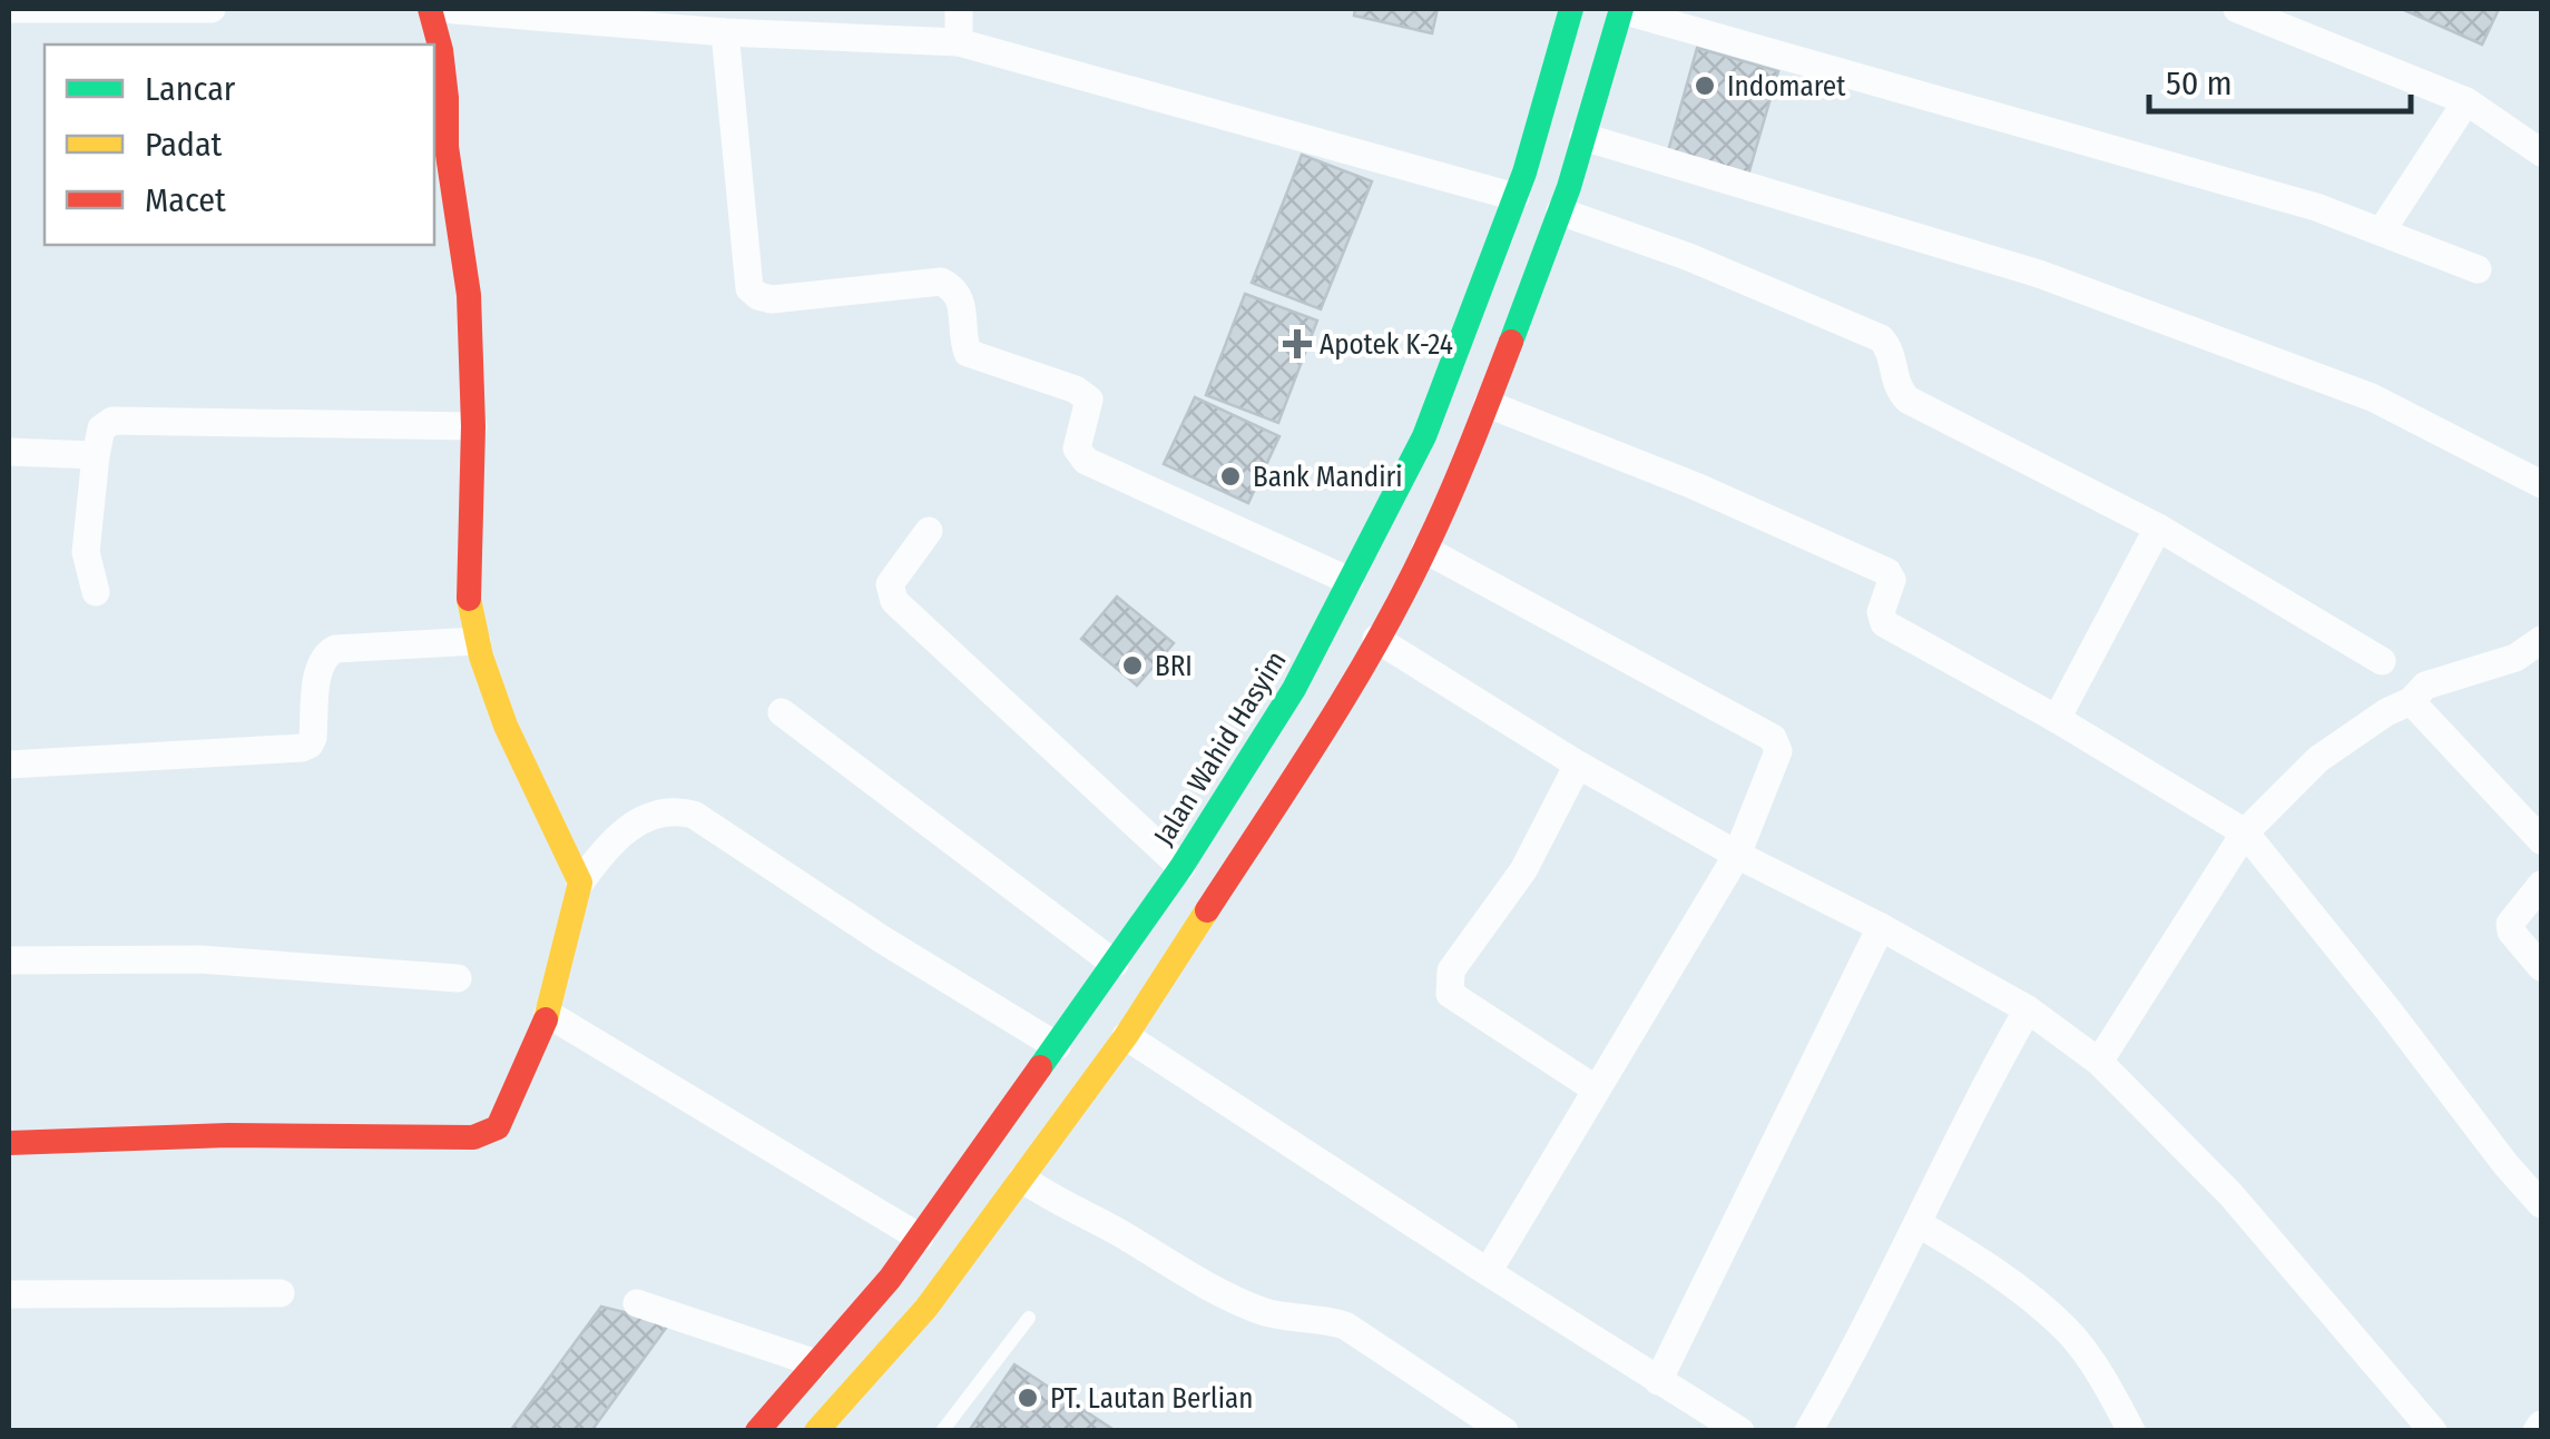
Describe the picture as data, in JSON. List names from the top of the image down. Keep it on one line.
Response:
{"streets":{"main road":["Jalan Wahid Hasyim"]},"places":{"other":["Indomaret","Bank Mandiri","BRI","PT. Lautan Berlian"],"health":["Apotek K-24"]},"legend":["Lancar","Padat","Macet"],"scale_bar":"50 m"}
